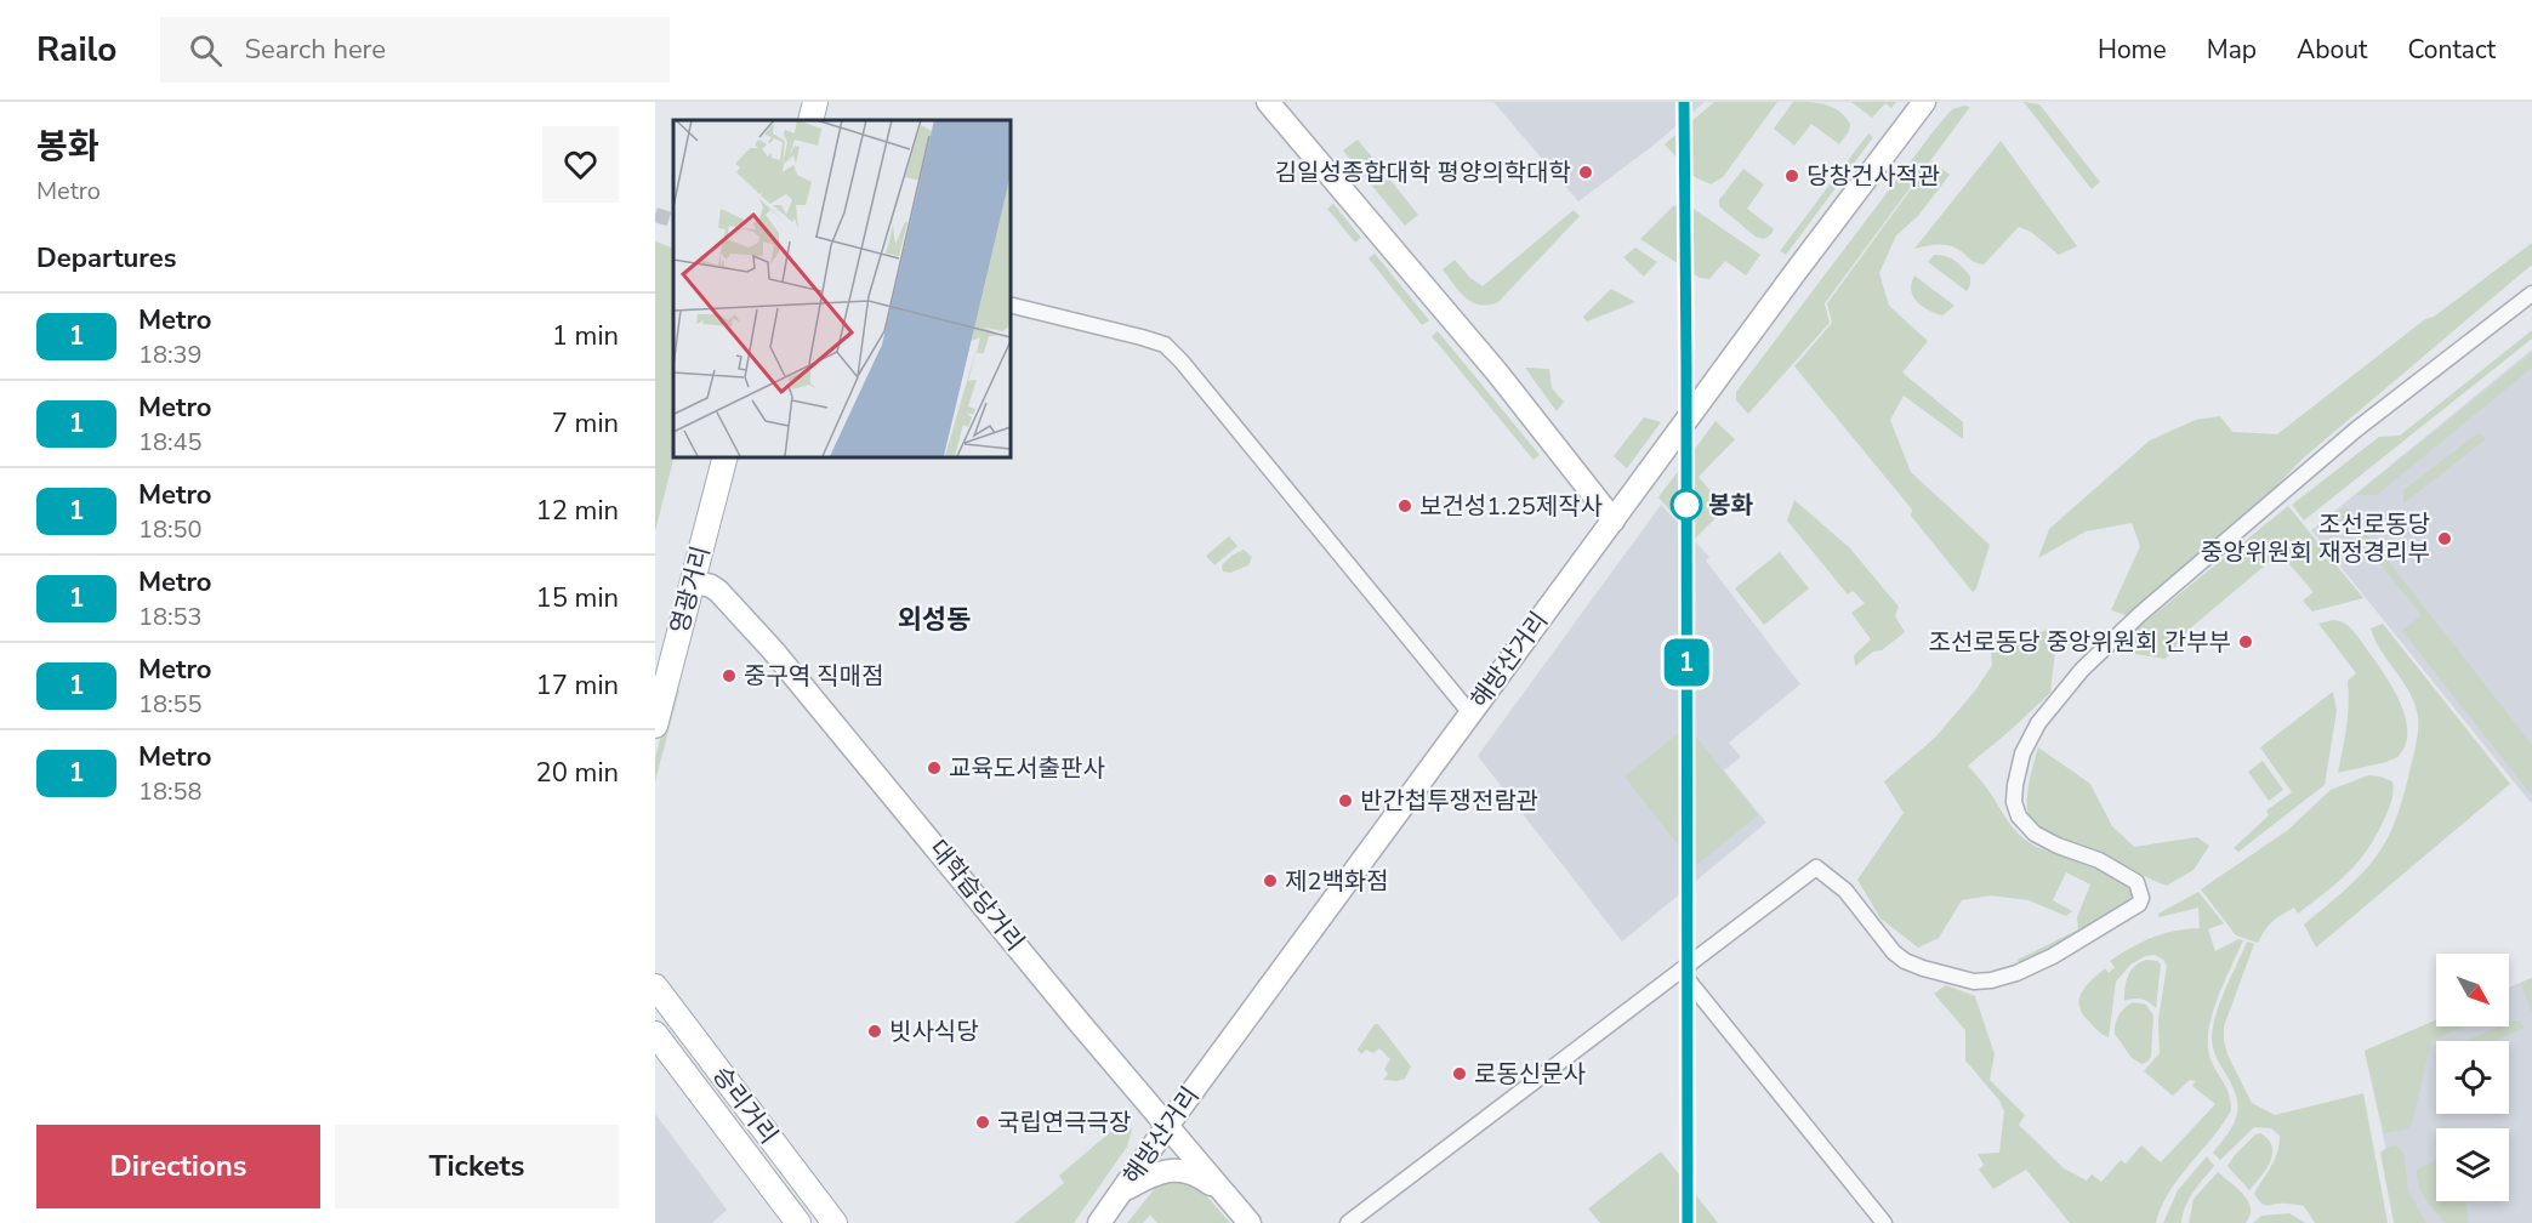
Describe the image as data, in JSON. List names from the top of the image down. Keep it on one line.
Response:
{"streets":{"main road":["영광거리","해방산거리","대학습당거리","승리거리"]},"crossings":[["영광거리","대학습당거리"],["해방산거리","대학습당거리"]],"districts":["외성동"],"places":["김일성종합대학 평양의학대학","당창건사적관","봉화","보건성1.25제작사","조선로동당 중앙위원회 재정경리부","조선로동당 중앙위원회 간부부","중구역 직매점","교육도서출판사","반간첩투쟁전람관","제2백화점","빗사식당","로동신문사","국립연극극장"],"lines":["metro line 1"],"north":"bottom right","page":{"header":"Railo","search":"Search here","nav":["Home","Map","About","Contact"],"heading":[["봉화","Metro"],"Departures"],"on_map":"1","list":[{"mark":"1","name":"Metro","note":"18:39","value":"1 min"},{"mark":"1","name":"Metro","note":"18:45","value":"7 min"},{"mark":"1","name":"Metro","note":"18:50","value":"12 min"},{"mark":"1","name":"Metro","note":"18:53","value":"15 min"},{"mark":"1","name":"Metro","note":"18:55","value":"17 min"},{"mark":"1","name":"Metro","note":"18:58","value":"20 min"}],"buttons":["Directions","Tickets"]}}
